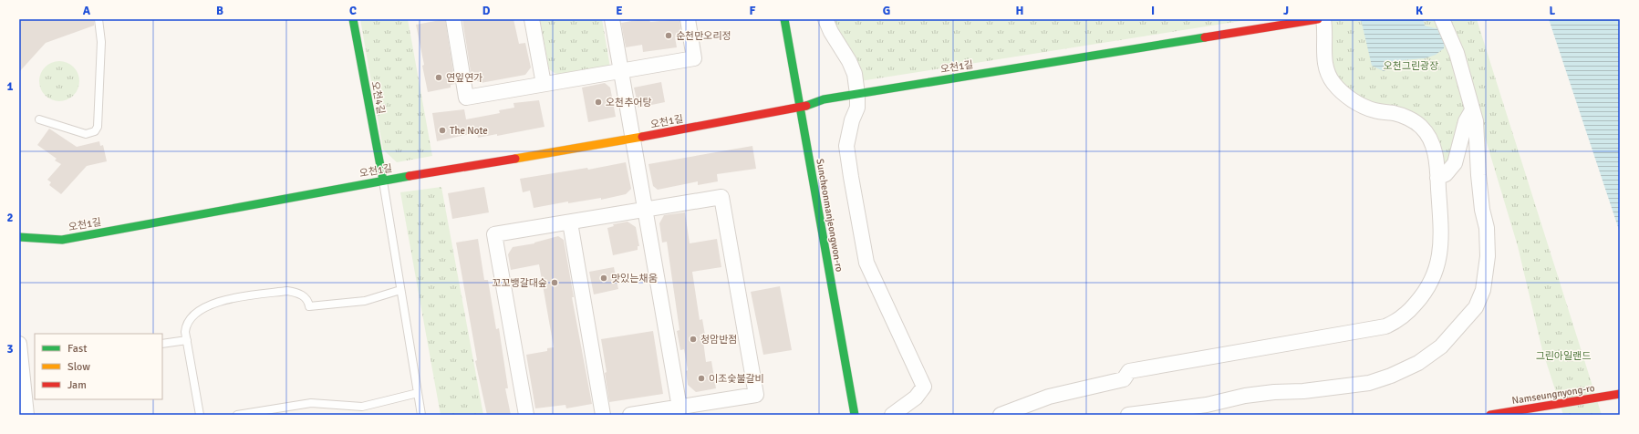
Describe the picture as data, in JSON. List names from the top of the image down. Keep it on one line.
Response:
{"streets":{"street":["오천1길","오천4길","Suncheonmanjeongwon-ro","Namseungnyong-ro"]},"crossings":[["오천1길","오천4길"],["오천1길","Suncheonmanjeongwon-ro"]],"parks":["오천그린광장","그린아일랜드"],"places":["순천만오리정","연잎연가","오천추어탕","The Note","맛있는채움","꼬꼬뱅갈대숲","청암반점","이조숯불갈비"],"legend":["Fast","Slow","Jam"],"grid":{"columns":["A","B","C","D","E","F","G","H","I","J","K","L"],"rows":["1","2","3"]}}
